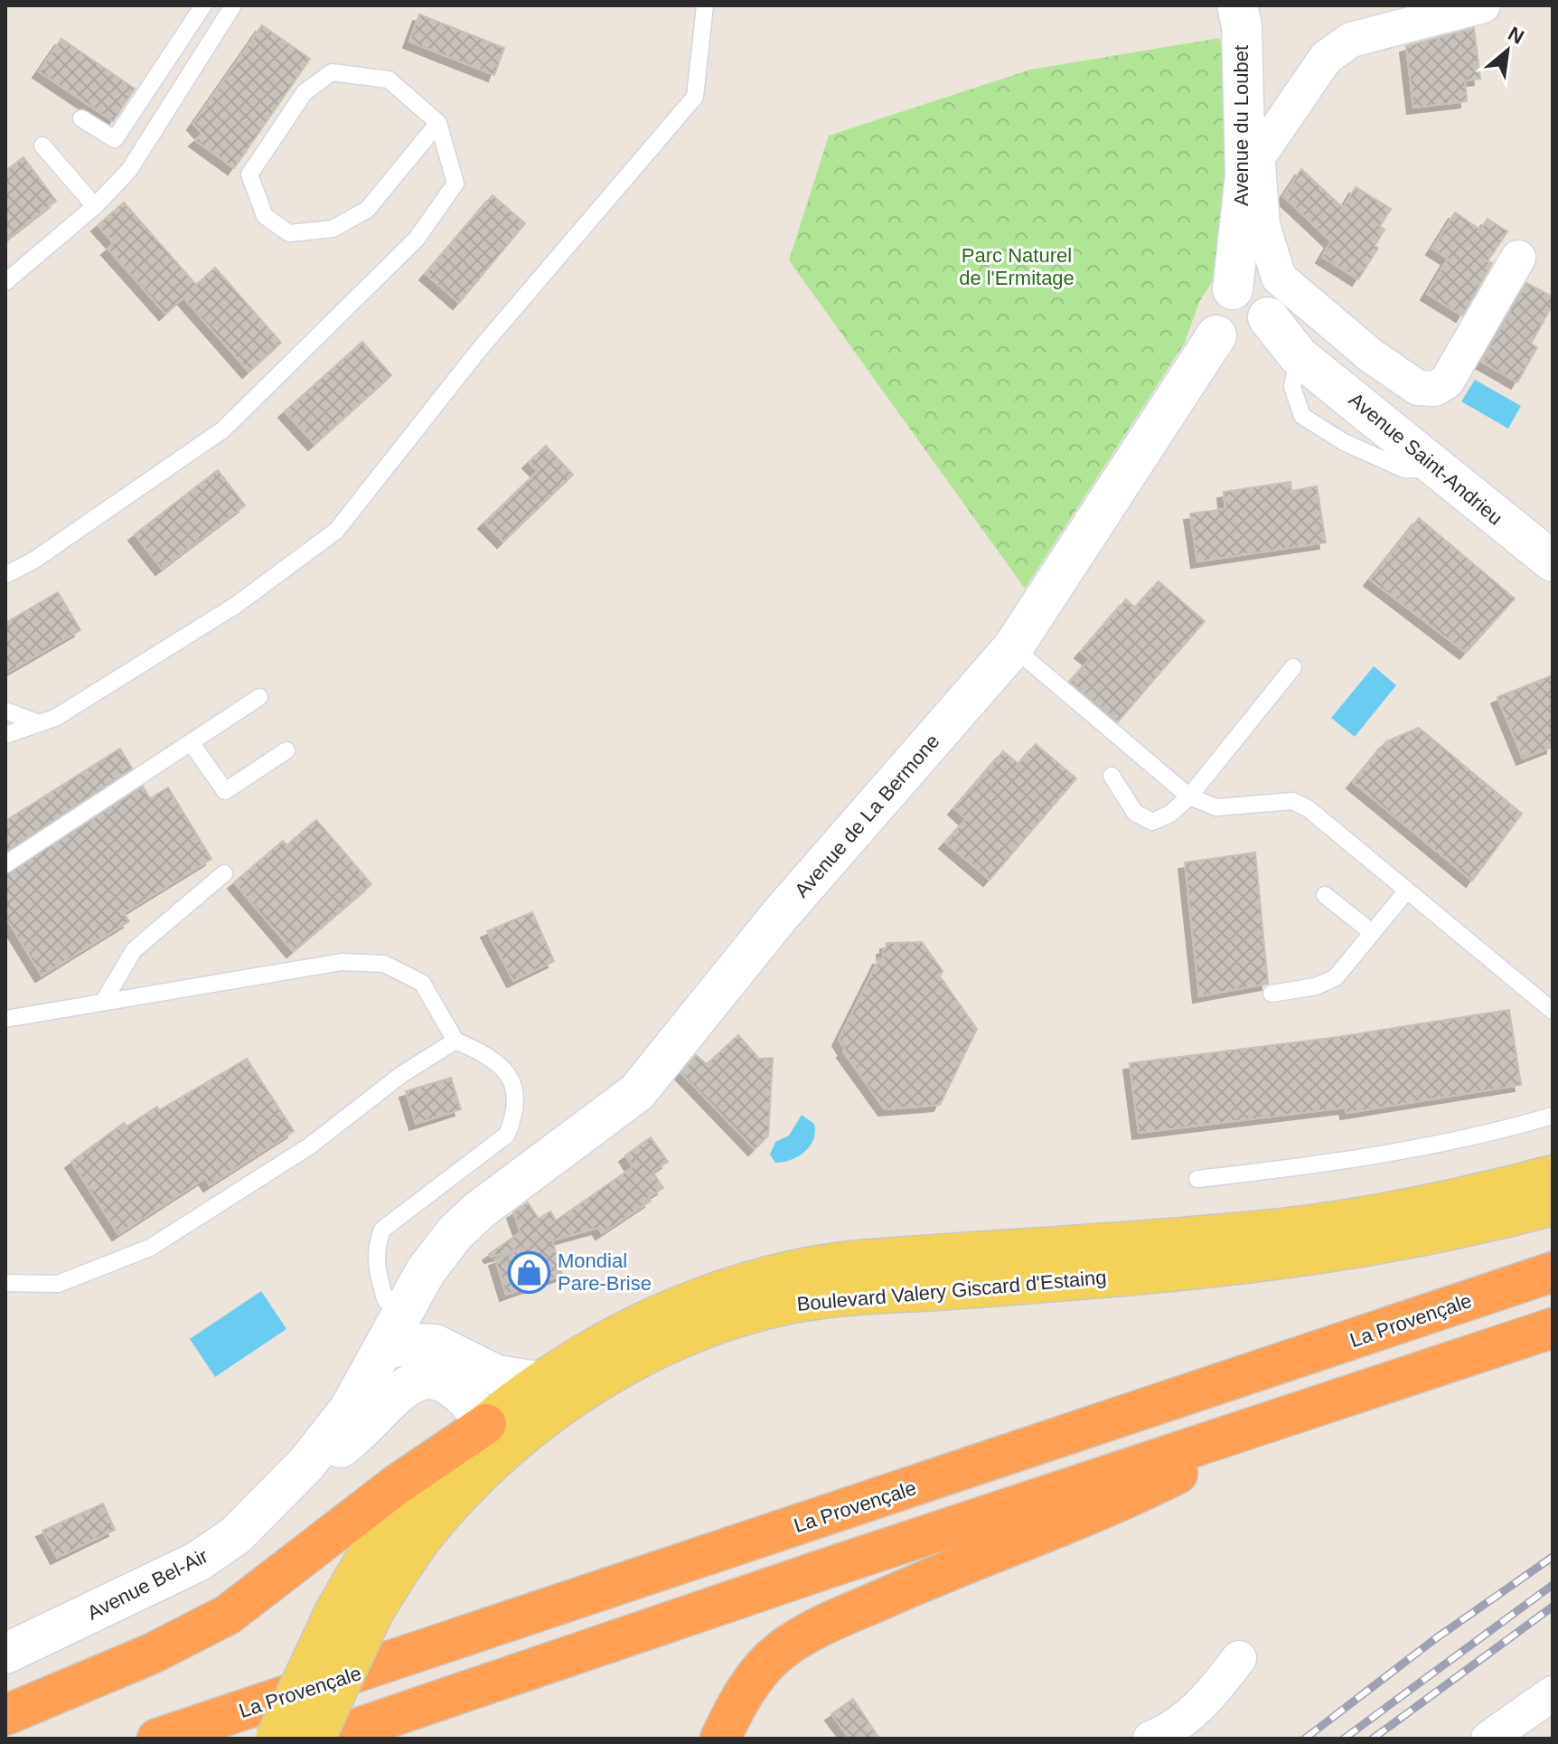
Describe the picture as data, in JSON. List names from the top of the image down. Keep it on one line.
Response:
{"streets":{"highway":["La Provençale"],"main road":["Boulevard Valery Giscard d'Estaing"],"street":["Avenue du Loubet","Avenue Saint-Andrieu","Avenue de La Bermone","Avenue Bel-Air"]},"crossings":[["Avenue du Loubet","Avenue Saint-Andrieu"],["Avenue Saint-Andrieu","Avenue de La Bermone"],["Avenue de La Bermone","Avenue Bel-Air"],["Boulevard Valery Giscard d'Estaing","Avenue Bel-Air"]],"parks":["Parc Naturel de l'Ermitage"],"places":{"shop":["Mondial Pare-Brise"]},"north":"top right"}
